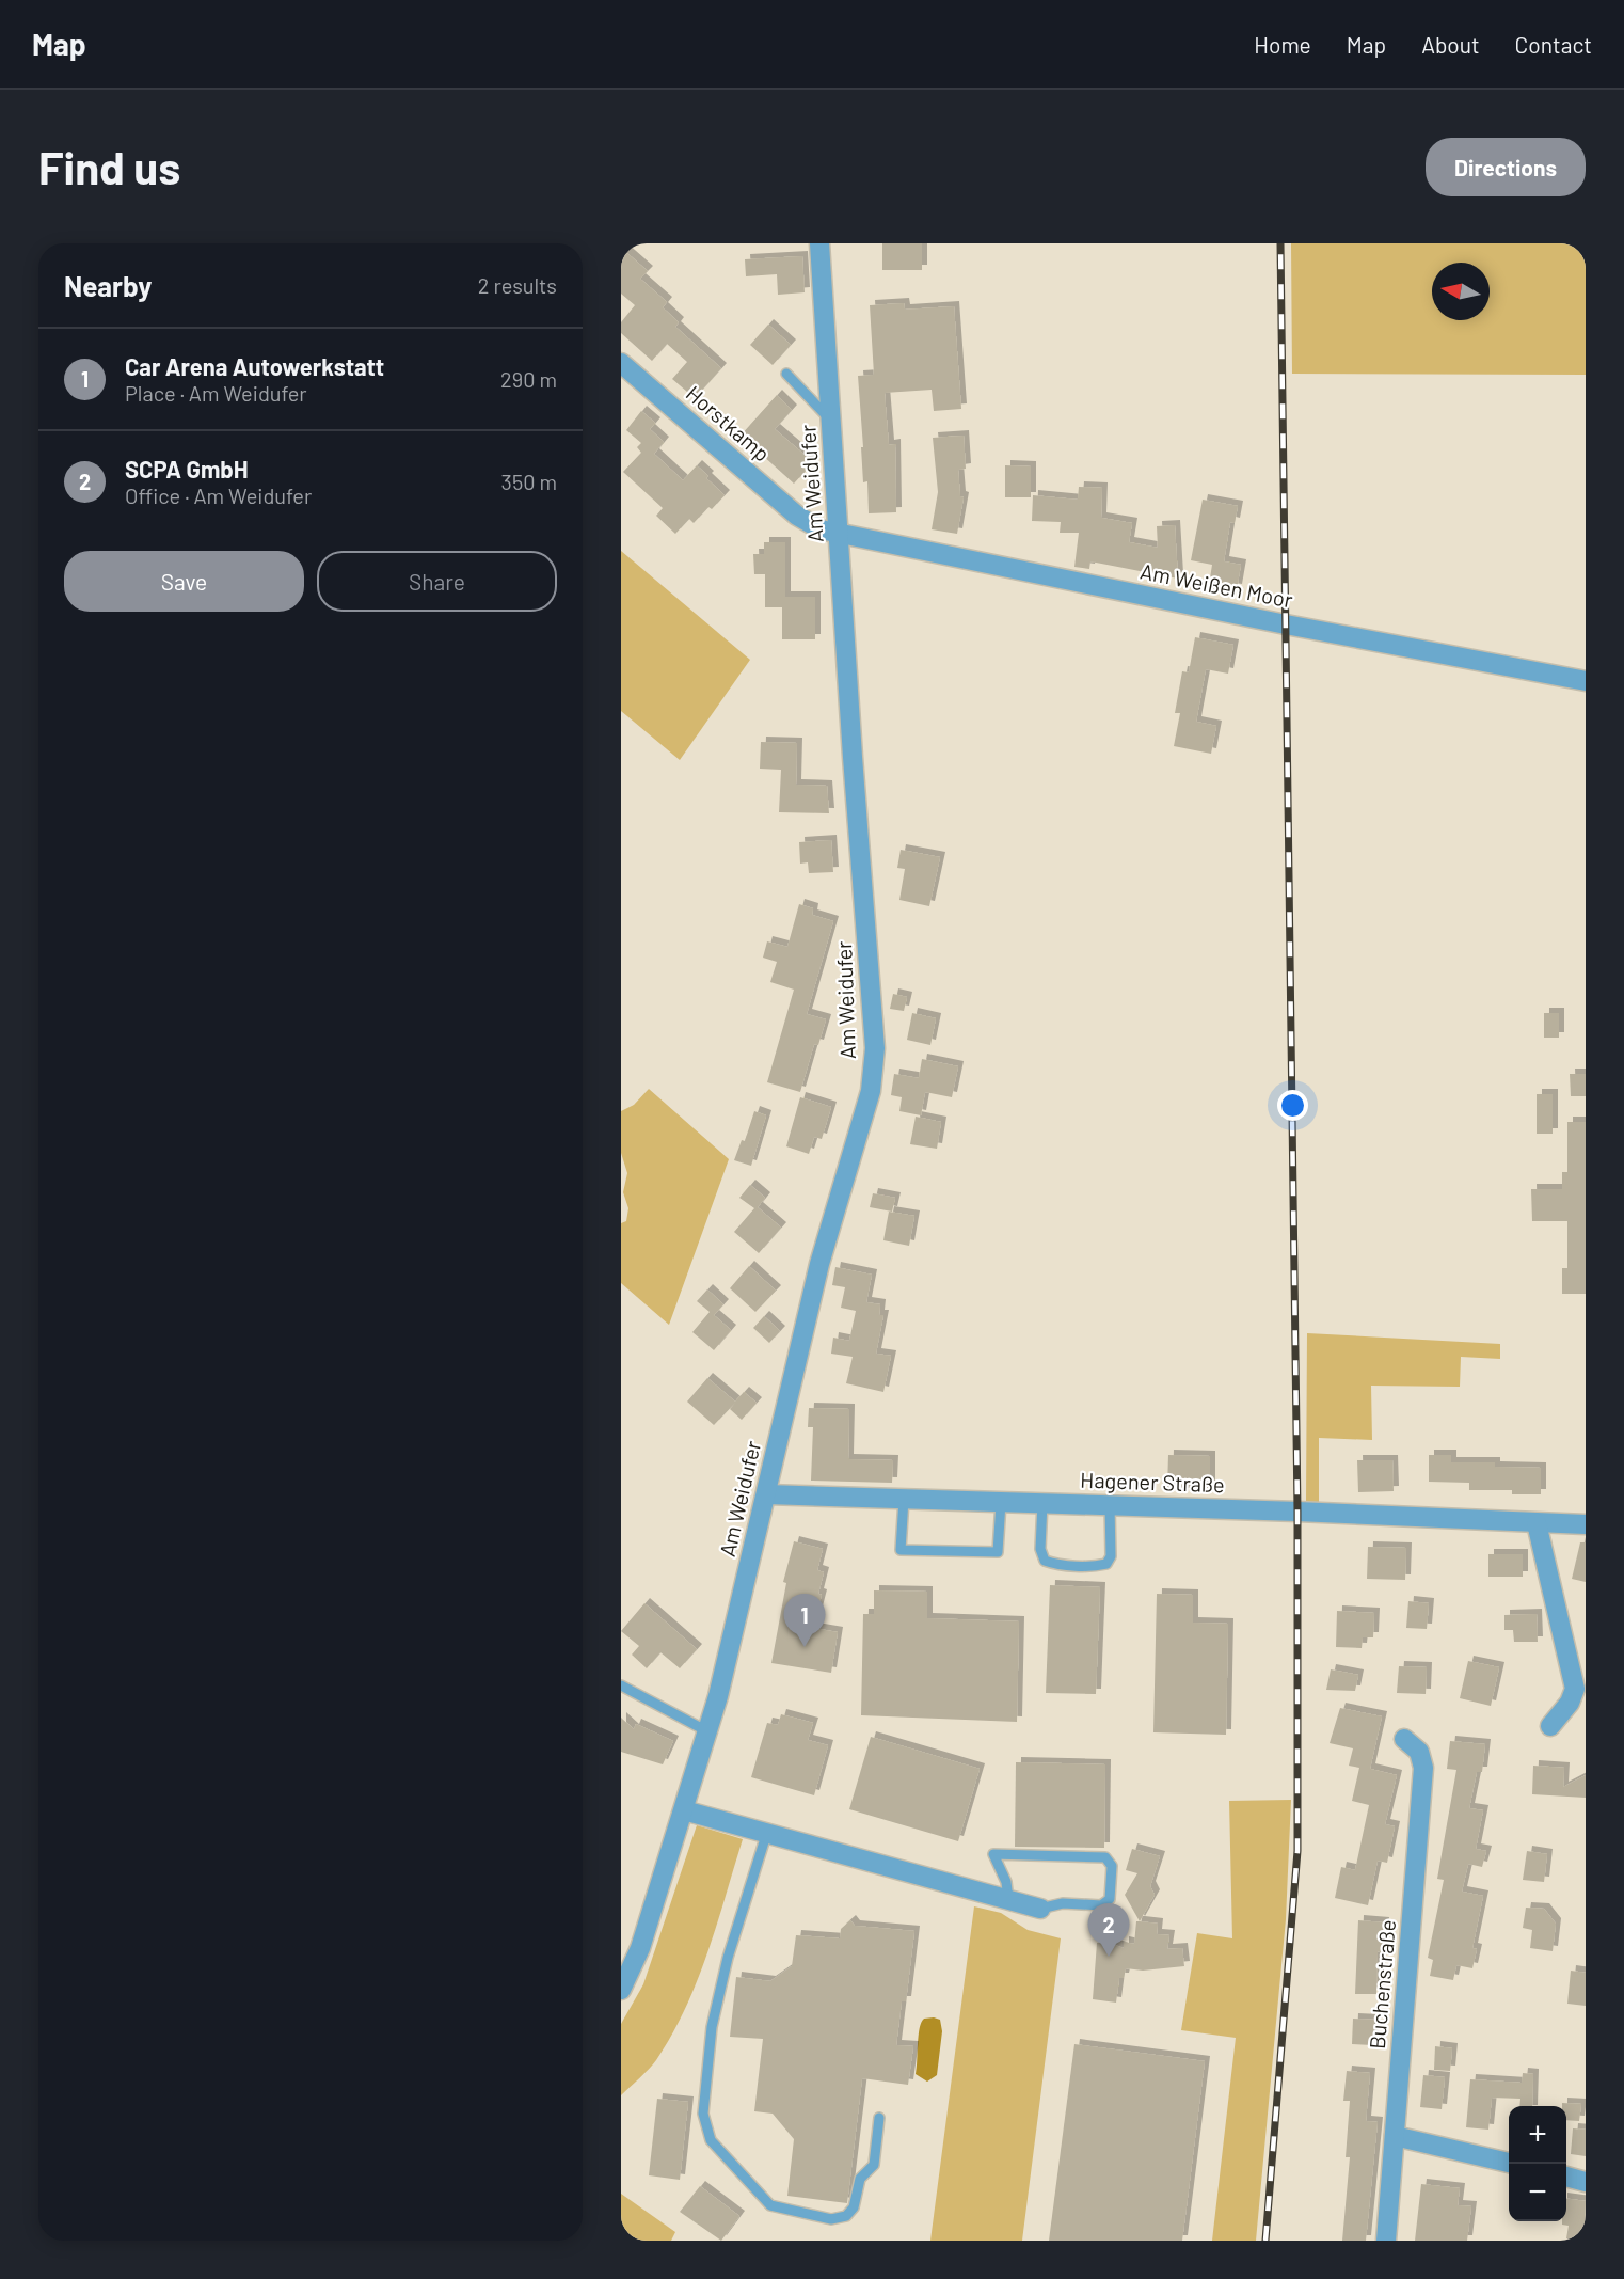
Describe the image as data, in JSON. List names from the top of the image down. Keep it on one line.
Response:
{"streets":{"street":["Horstkamp","Am Weidufer","Am Weißen Moor","Hagener Straße","Buchenstraße"]},"crossings":[["Horstkamp","Am Weidufer"],["Horstkamp","Am Weißen Moor"],["Am Weidufer","Am Weißen Moor"],["Am Weidufer","Hagener Straße"]],"north":"left","page":{"header":"Map","nav":["Home","Map","About","Contact"],"buttons":["Directions",["Save","Share"]],"title":"Find us","heading":["Nearby","2 results"],"list":[{"mark":"1","name":"Car Arena Autowerkstatt","note":"Place · Am Weidufer","value":"290 m"},{"mark":"2","name":"SCPA GmbH","note":"Office · Am Weidufer","value":"350 m"}],"pins":["1","2"],"map_buttons":["+","−"]}}
